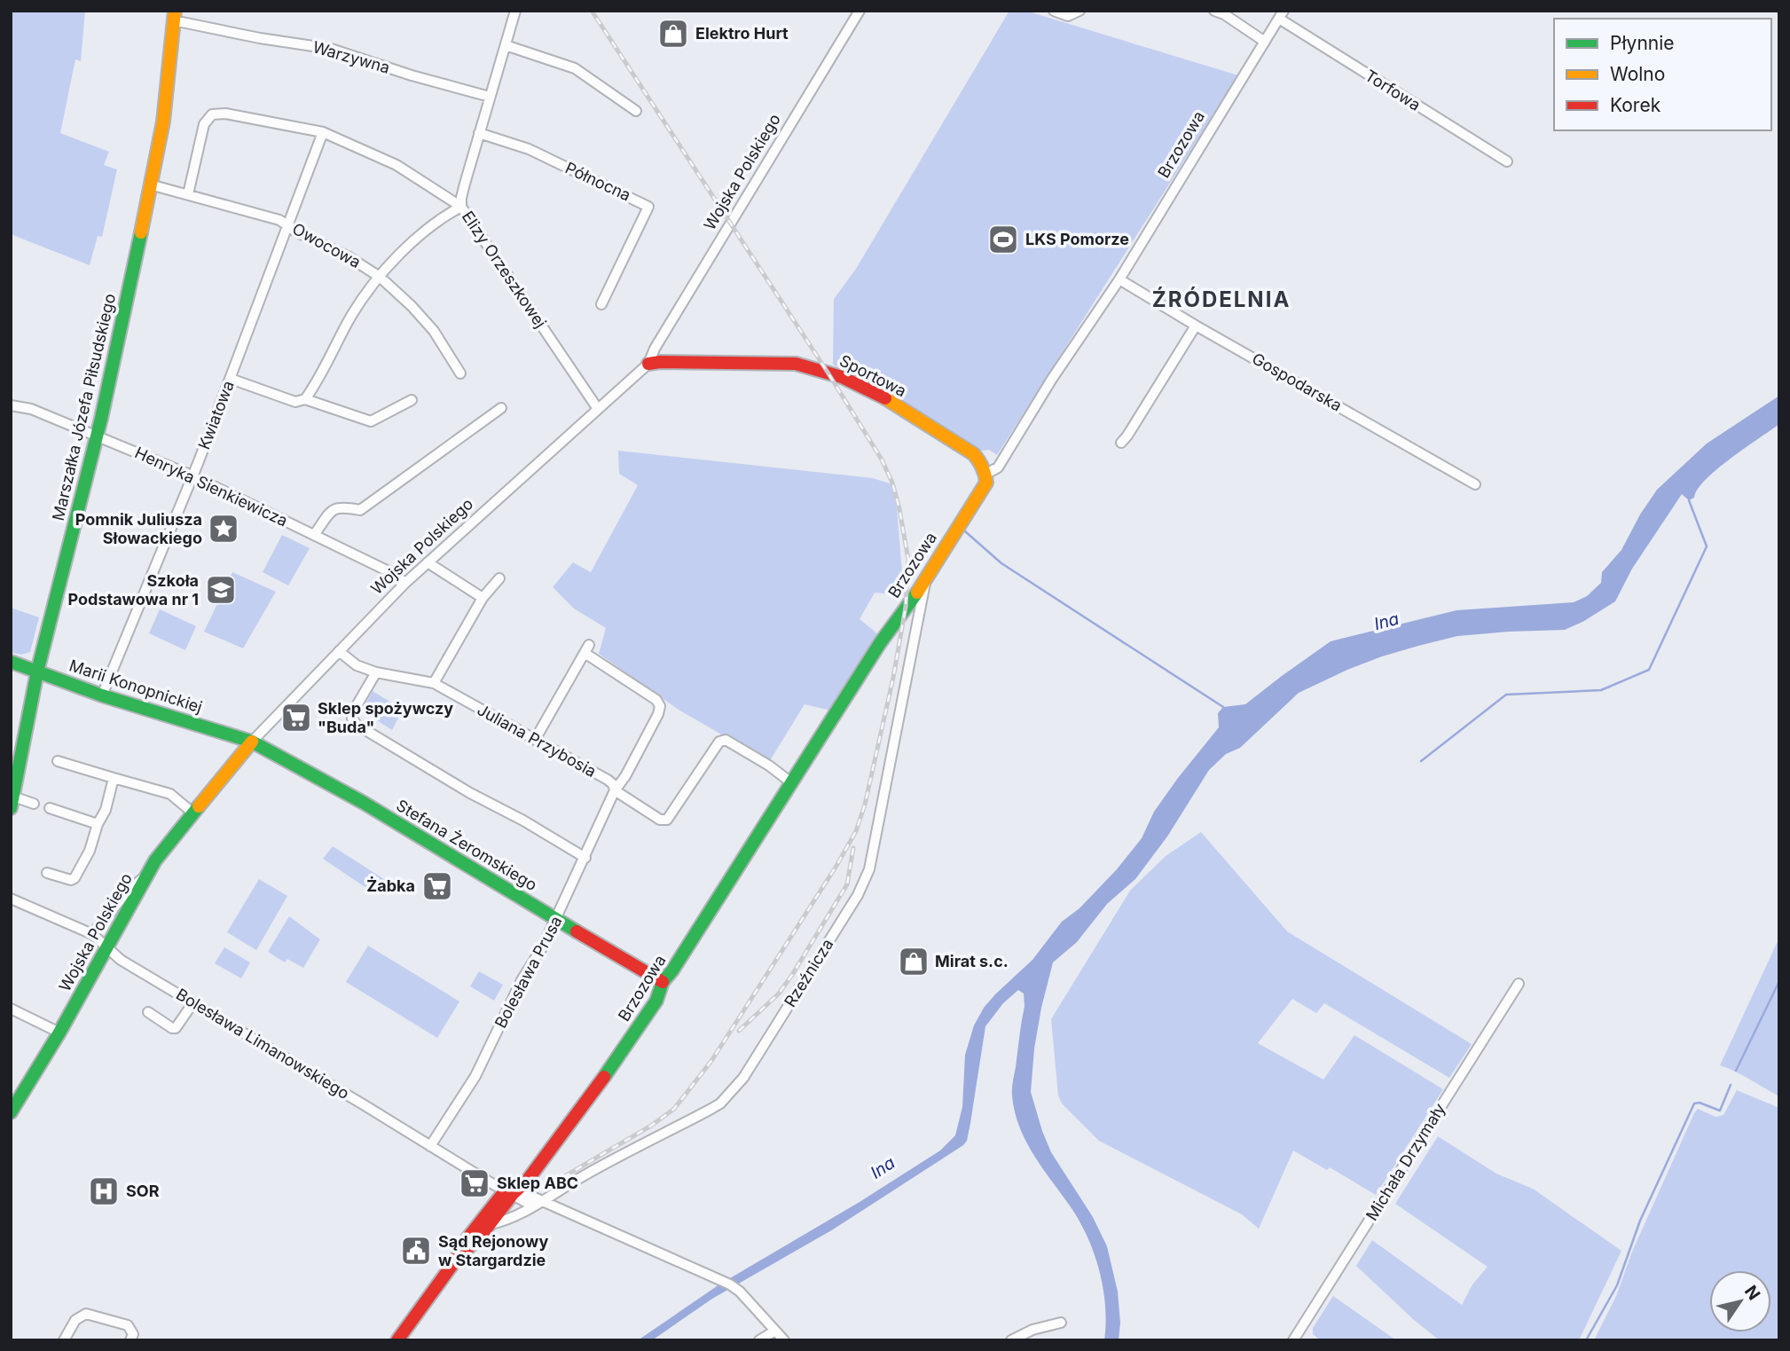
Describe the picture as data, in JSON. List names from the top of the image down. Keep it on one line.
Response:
{"streets":{"street":["Warzywna","Torfowa","Brzozowa","Wojska Polskiego","Północna","Owocowa","Elizy Orzeszkowej","Sportowa","Gospodarska","Marszałka Józefa Piłsudskiego","Kwiatowa","Henryka Sienkiewicza","Marii Konopnickiej","Juliana Przybosia","Stefana Żeromskiego","Bolesława Prusa","Rzeźnicza","Bolesława Limanowskiego","Michała Drzymały"]},"crossings":[["Warzywna","Elizy Orzeszkowej"],["Warzywna","Marszałka Józefa Piłsudskiego"],["Torfowa","Brzozowa"],["Brzozowa","Sportowa"],["Brzozowa","Gospodarska"],["Brzozowa","Juliana Przybosia"],["Brzozowa","Stefana Żeromskiego"],["Brzozowa","Rzeźnicza"],["Brzozowa","Bolesława Limanowskiego"],["Wojska Polskiego","Elizy Orzeszkowej"],["Wojska Polskiego","Sportowa"],["Wojska Polskiego","Henryka Sienkiewicza"],["Wojska Polskiego","Marii Konopnickiej"],["Wojska Polskiego","Juliana Przybosia"],["Wojska Polskiego","Stefana Żeromskiego"],["Wojska Polskiego","Bolesława Limanowskiego"],["Północna","Elizy Orzeszkowej"],["Owocowa","Marszałka Józefa Piłsudskiego"],["Owocowa","Kwiatowa"],["Marszałka Józefa Piłsudskiego","Henryka Sienkiewicza"],["Marszałka Józefa Piłsudskiego","Marii Konopnickiej"],["Kwiatowa","Henryka Sienkiewicza"],["Kwiatowa","Marii Konopnickiej"],["Marii Konopnickiej","Stefana Żeromskiego"],["Juliana Przybosia","Bolesława Prusa"],["Stefana Żeromskiego","Bolesława Prusa"],["Bolesława Prusa","Bolesława Limanowskiego"],["Rzeźnicza","Bolesława Limanowskiego"]],"districts":["ŹRÓDELNIA"],"water":["Ina"],"places":{"shop":["Elektro Hurt","Mirat s.c."],"sports":["LKS Pomorze"],"place":["Pomnik Juliusza Słowackiego"],"school or university":["Szkoła Podstawowa nr 1"],"supermarket":["Sklep spożywczy \"Buda\"","Żabka","Sklep ABC"],"hospital":["SOR"],"public building":["Sąd Rejonowy w Stargardzie"]},"legend":["Płynnie","Wolno","Korek"],"north":"top right"}
